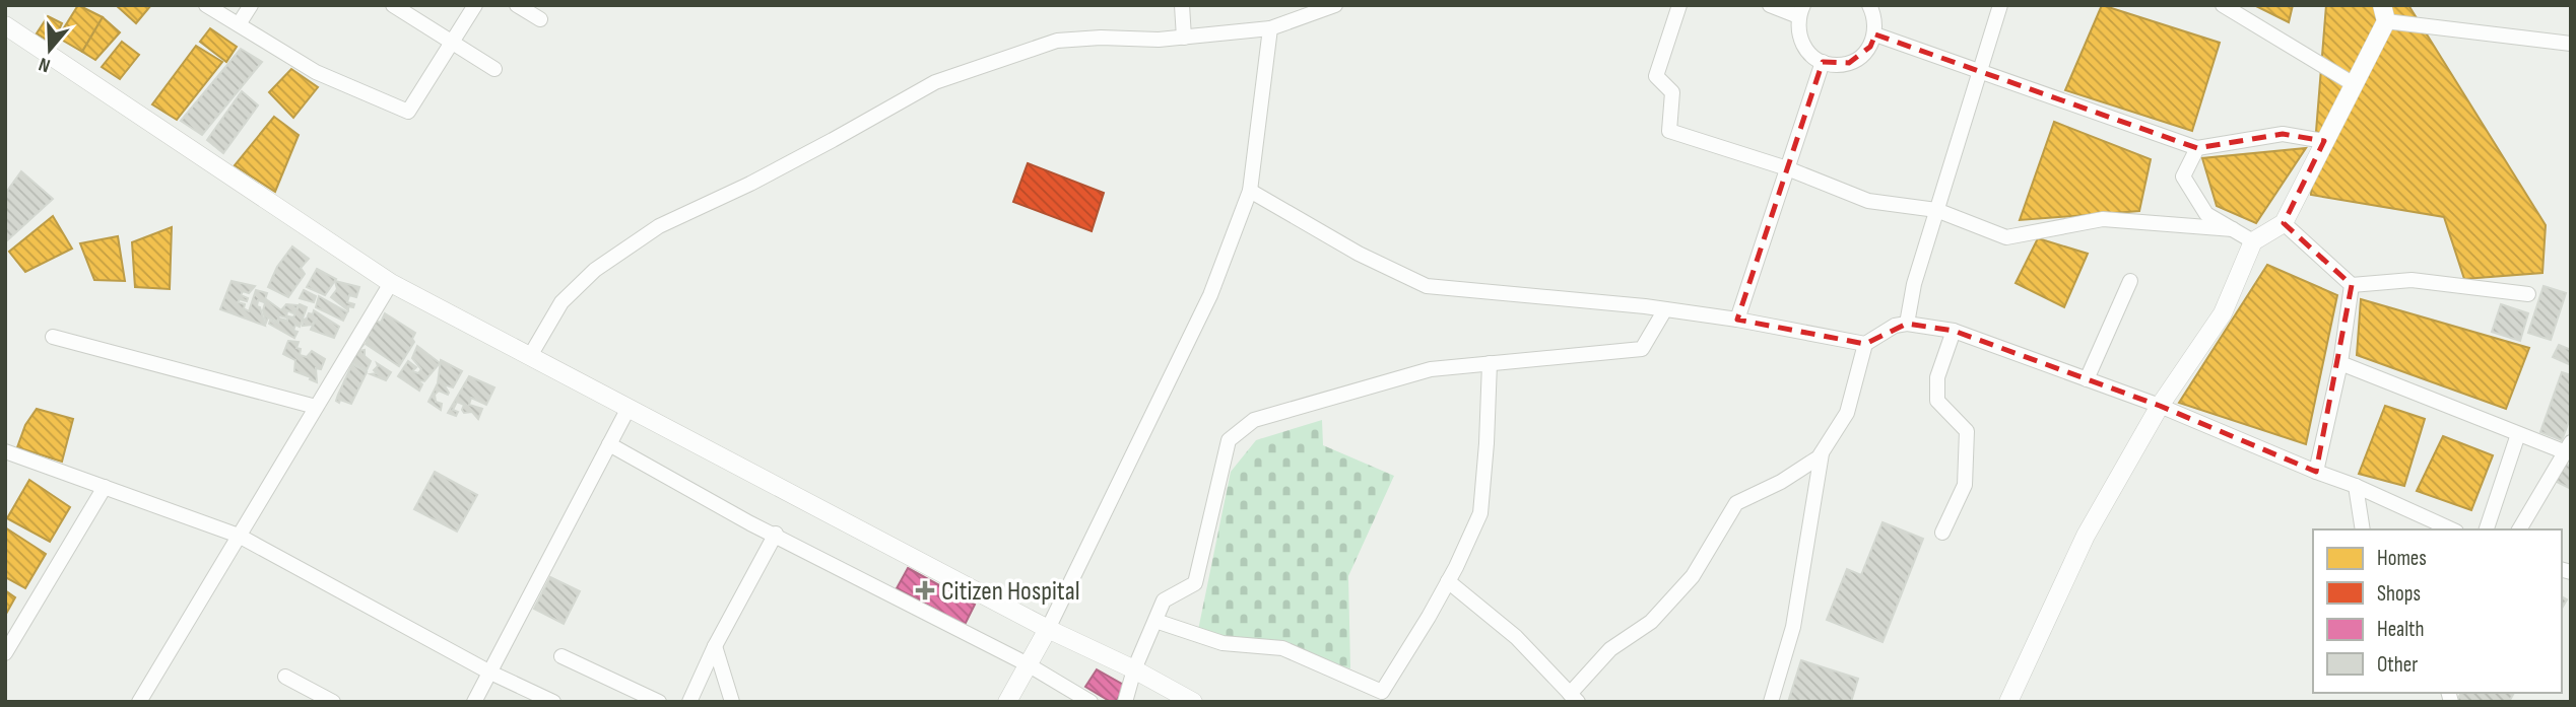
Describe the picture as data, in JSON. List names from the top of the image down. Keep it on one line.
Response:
{"places":{"health":["Citizen Hospital"]},"legend":["Homes","Shops","Health","Other"],"north":"bottom"}
